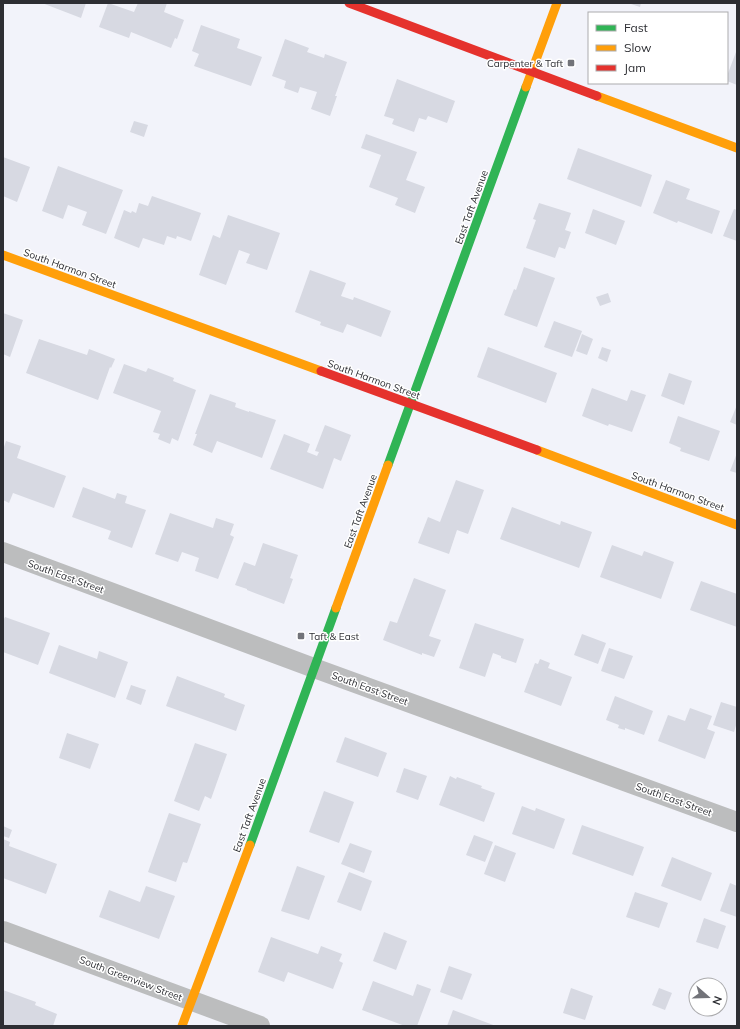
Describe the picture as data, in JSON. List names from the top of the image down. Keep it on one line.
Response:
{"streets":{"street":["East Taft Avenue","South Harmon Street","South East Street","South Greenview Street"]},"crossings":[["East Taft Avenue","South Harmon Street"],["East Taft Avenue","South East Street"],["East Taft Avenue","South Greenview Street"]],"places":{"transit":["Carpenter & Taft","Taft & East"]},"legend":["Fast","Slow","Jam"],"north":"right"}
